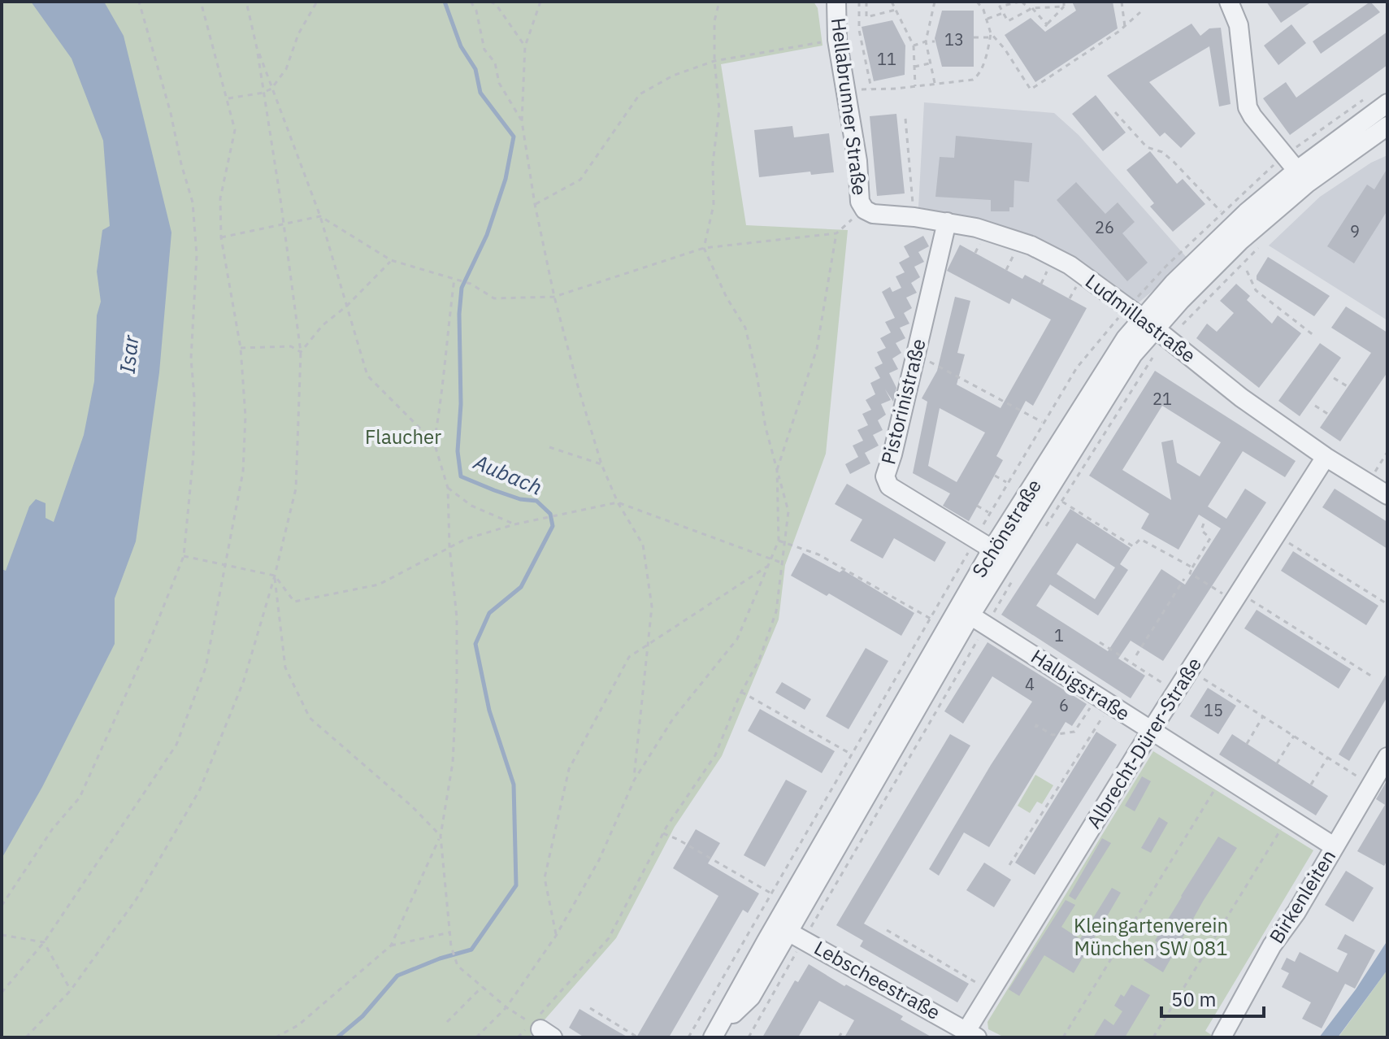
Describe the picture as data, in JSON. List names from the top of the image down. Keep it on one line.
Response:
{"streets":{"street":["Hellabrunner Straße","Ludmillastraße","Pistorinistraße","Schönstraße","Halbigstraße","Albrecht-Dürer-Straße","Birkenleiten","Lebscheestraße"]},"crossings":[["Hellabrunner Straße","Ludmillastraße"],["Ludmillastraße","Pistorinistraße"],["Ludmillastraße","Schönstraße"],["Ludmillastraße","Albrecht-Dürer-Straße"],["Pistorinistraße","Schönstraße"],["Schönstraße","Halbigstraße"],["Schönstraße","Lebscheestraße"],["Halbigstraße","Albrecht-Dürer-Straße"],["Halbigstraße","Birkenleiten"],["Albrecht-Dürer-Straße","Lebscheestraße"]],"water":["Isar","Aubach"],"parks":["Flaucher","Kleingartenverein München SW 081"],"house_numbers":["13","11","26","9","21","1","4","6","15"],"scale_bar":"50 m"}
